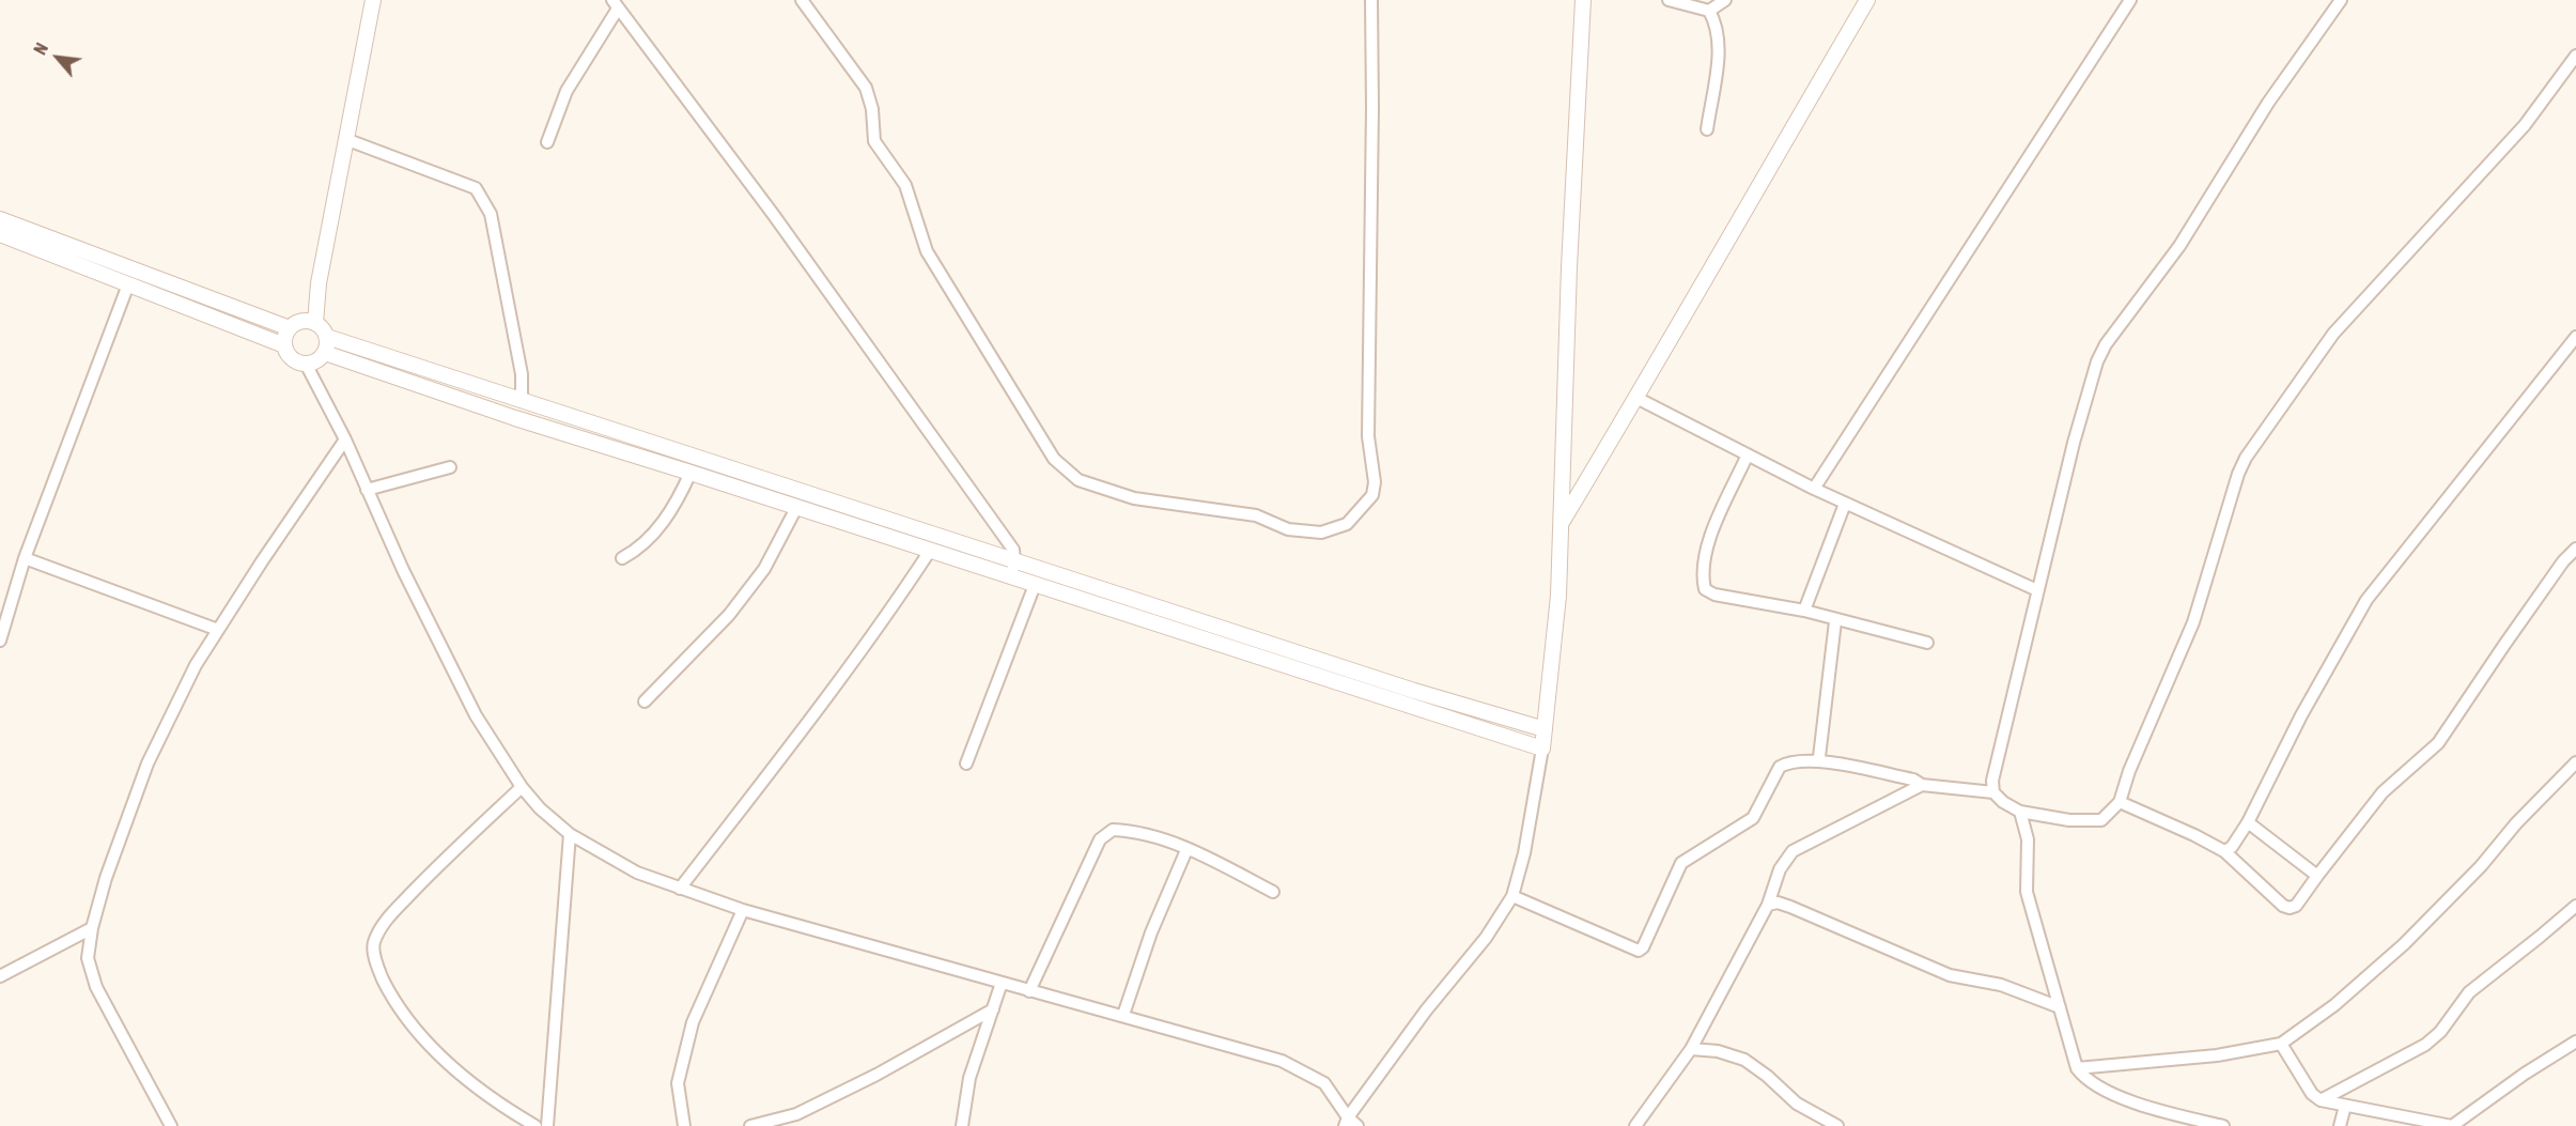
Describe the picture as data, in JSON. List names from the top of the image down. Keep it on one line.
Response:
{"north":"top left"}
